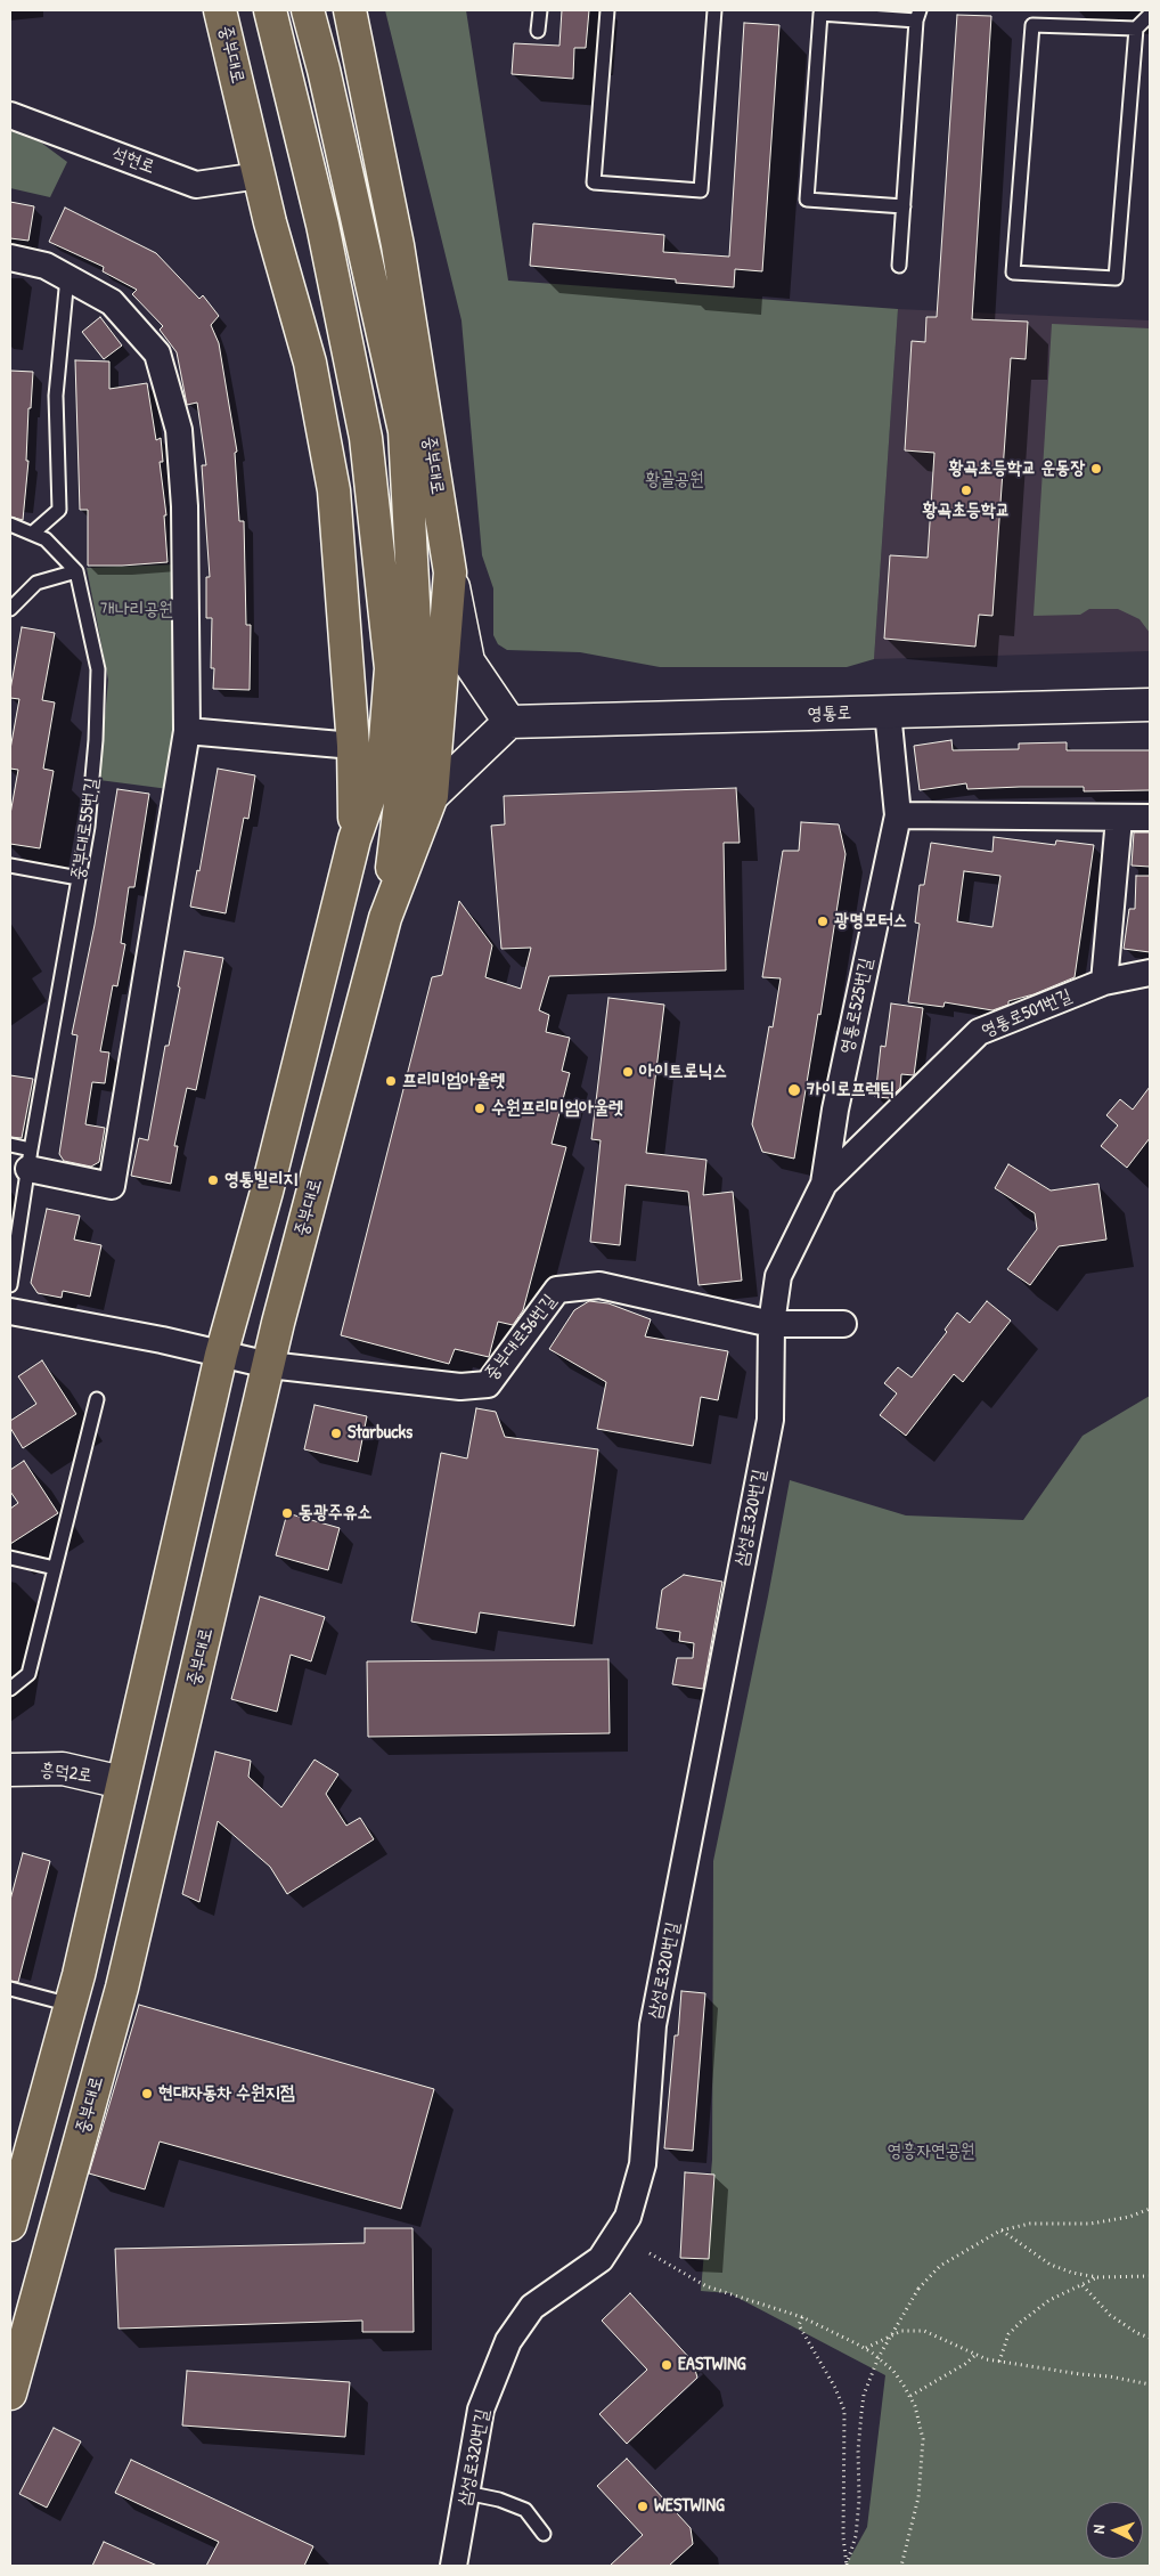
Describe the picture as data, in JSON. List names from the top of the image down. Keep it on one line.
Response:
{"streets":{"main road":["중부대로"],"street":["석현로","영통로","영통로525번길","영통로501번길","중부대로56번길","삼성로320번길","흥덕2로"],"lane":["중부대로55번길"]},"crossings":[["중부대로","석현로"],["중부대로","중부대로56번길"],["중부대로","흥덕2로"],["영통로","영통로525번길"],["영통로525번길","영통로501번길"],["영통로525번길","중부대로56번길"],["영통로525번길","삼성로320번길"],["중부대로56번길","삼성로320번길"]],"parks":["황골공원","개나리공원","영흥자연공원"],"places":["황곡초등학교 운동장","황곡초등학교","광명모터스","아이트로닉스","프리미엄아울렛","카이로프렉틱","수원프리미엄아울렛","영통빌리지","Starbucks","동광주유소","현대자동차 수원지점","EASTWING","WESTWING"],"north":"left"}
